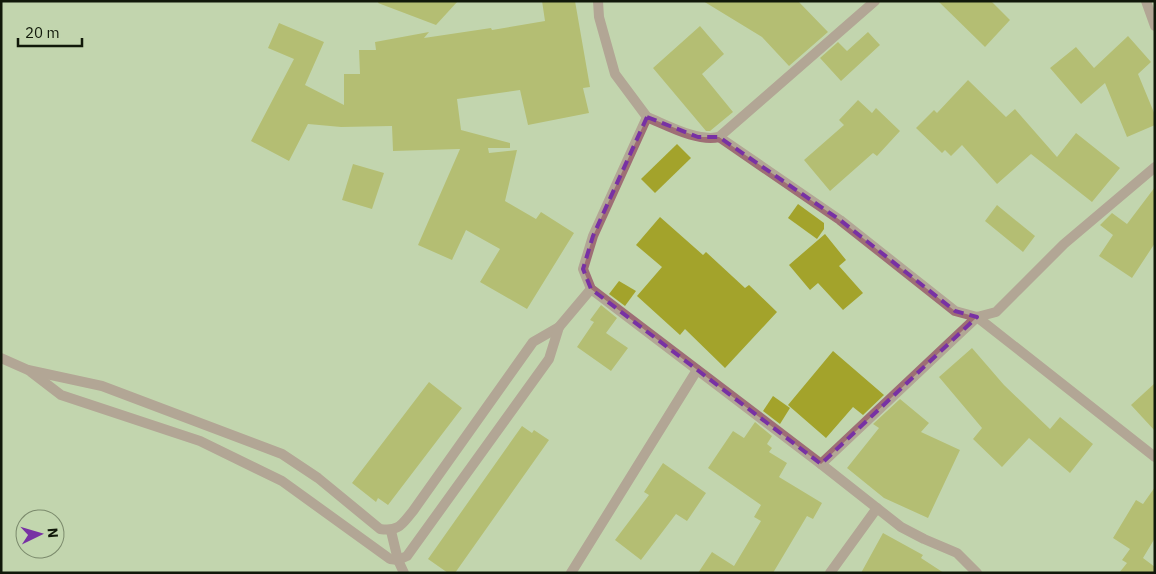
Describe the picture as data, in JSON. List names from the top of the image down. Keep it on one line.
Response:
{"scale_bar":"20 m","north":"right"}
